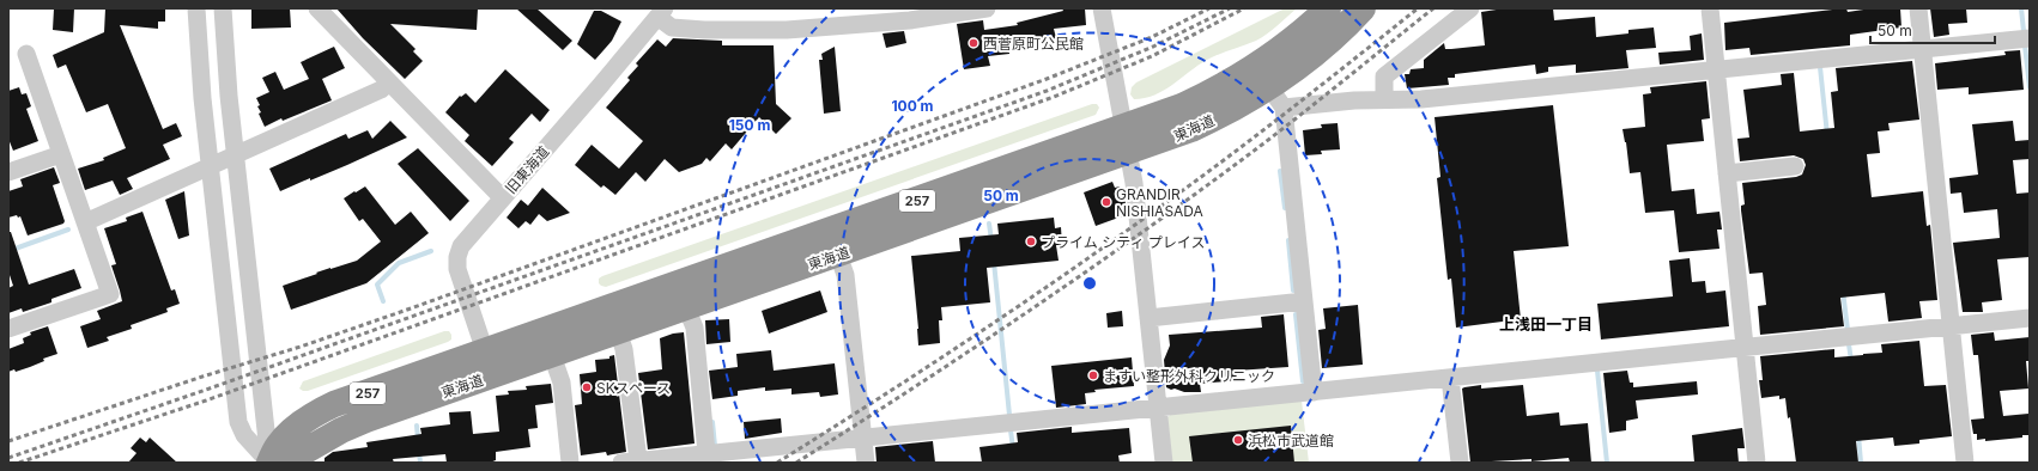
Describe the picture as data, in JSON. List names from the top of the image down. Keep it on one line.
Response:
{"streets":{"highway":["東海道","257"],"street":["旧東海道"]},"crossings":[["東海道","旧東海道"]],"districts":["上浅田一丁目"],"places":["西菅原町公民館","GRANDIR NISHIASADA","プライム シティ プレイス","ますい整形外科クリニック","SKスペース","浜松市武道館"],"scale_bar":"50 m","rings":["100 m","150 m","50 m"]}
